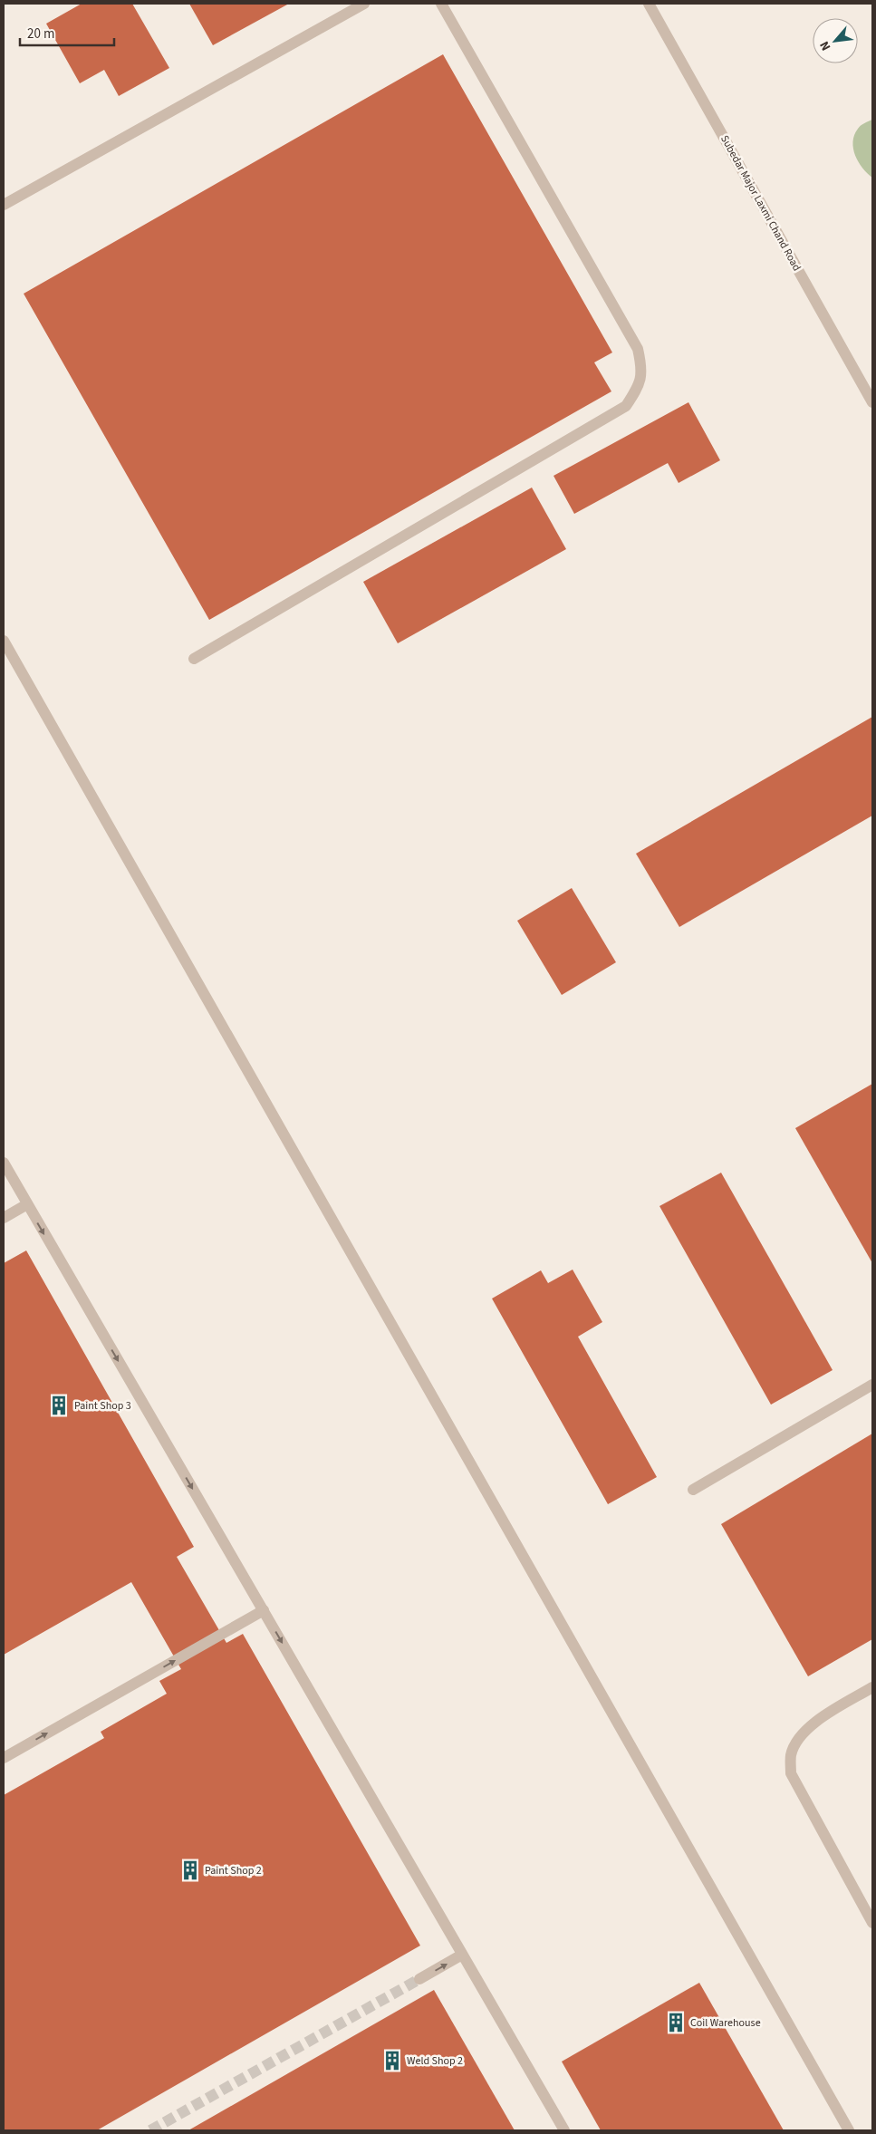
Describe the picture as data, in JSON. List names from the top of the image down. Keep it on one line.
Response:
{"streets":{"street":["Subedar Major Laxmi Chand Road"]},"places":{"building":["Paint Shop 3","Paint Shop 2","Coil Warehouse","Weld Shop 2"]},"scale_bar":"20 m","north":"bottom left"}
